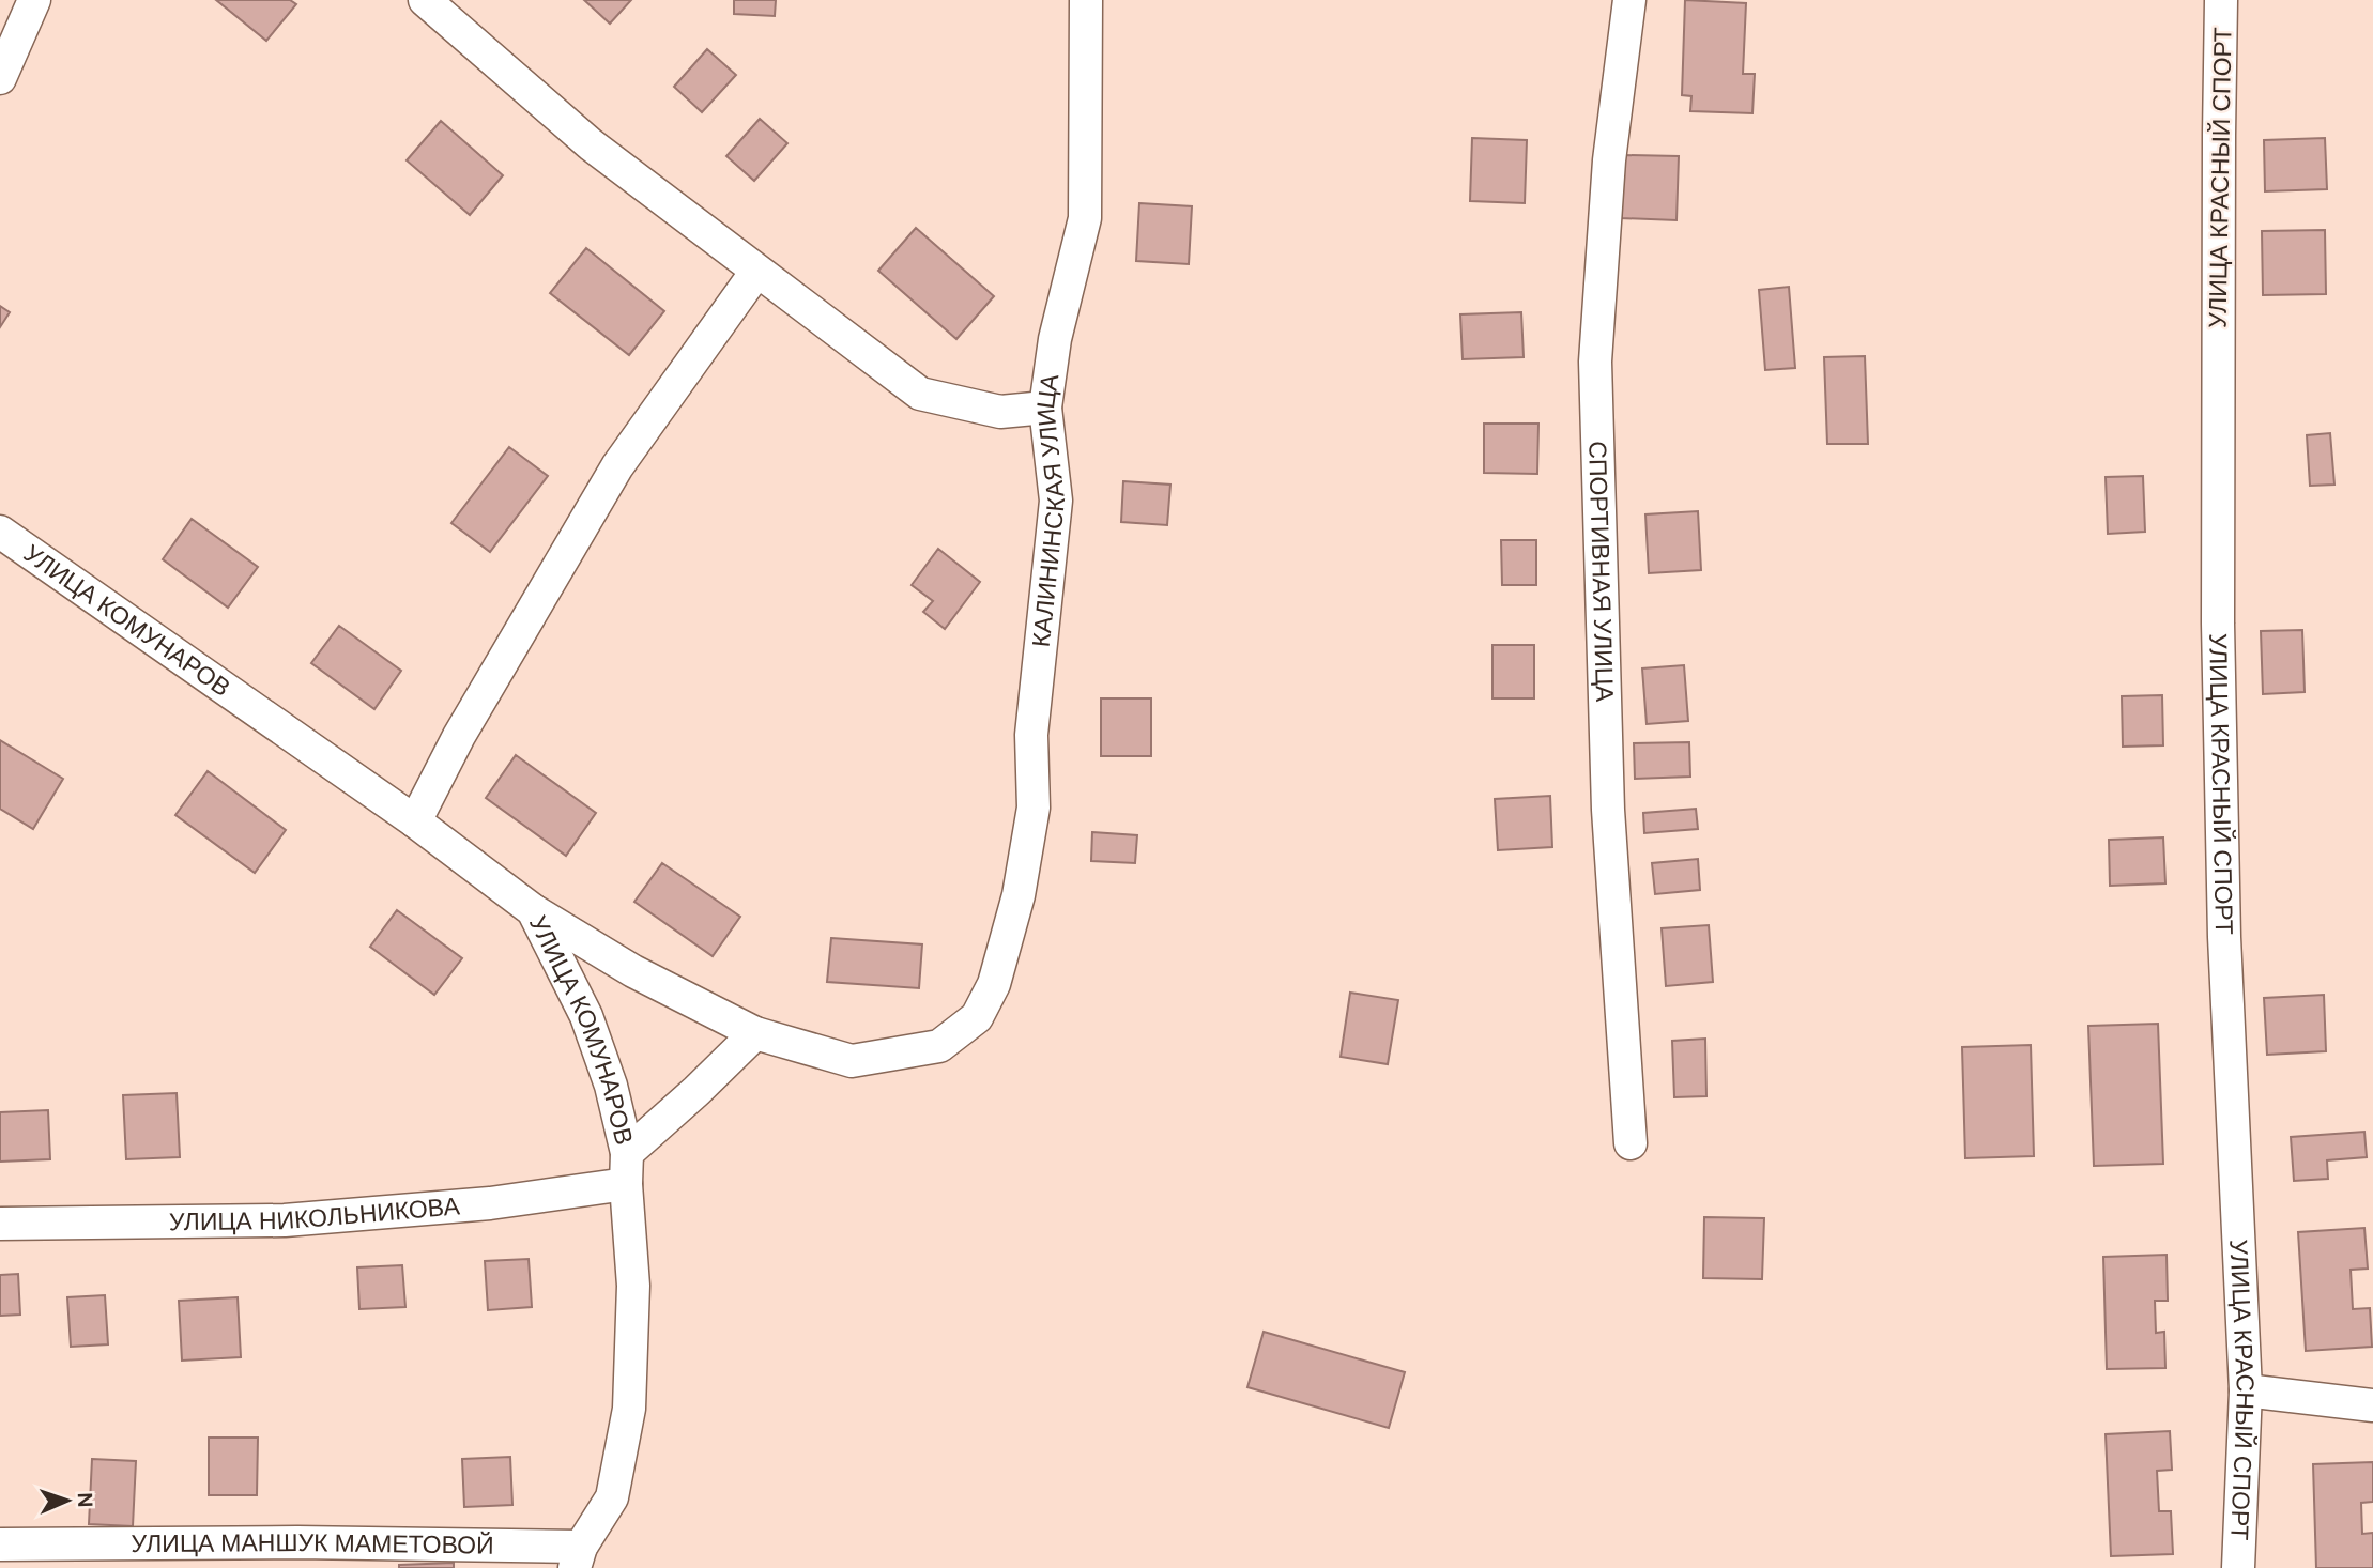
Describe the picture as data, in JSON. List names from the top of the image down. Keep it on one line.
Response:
{"streets":{"street":["УЛИЦА КРАСНЫЙ СПОРТ","КАЛИНИНСКАЯ УЛИЦА","СПОРТИВНАЯ УЛИЦА","УЛИЦА КОМУНАРОВ","УЛИЦА НИКОЛЬНИКОВА","УЛИЦА МАНШУК МАМЕТОВОЙ"]},"crossings":[["УЛИЦА КОМУНАРОВ","УЛИЦА НИКОЛЬНИКОВА"],["УЛИЦА КОМУНАРОВ","УЛИЦА МАНШУК МАМЕТОВОЙ"]],"north":"right"}
